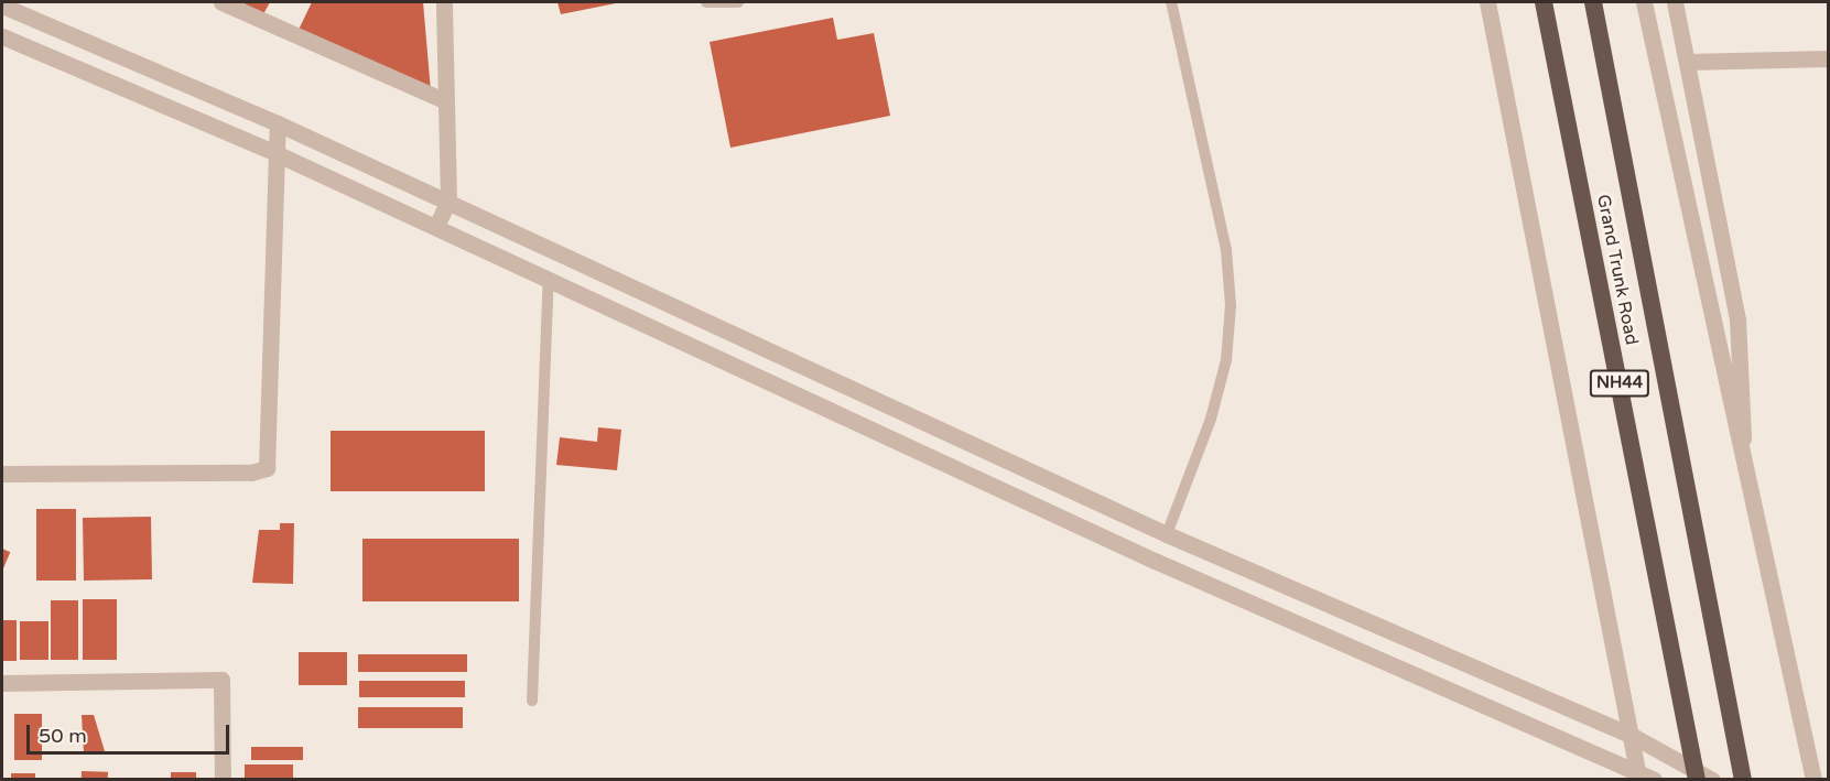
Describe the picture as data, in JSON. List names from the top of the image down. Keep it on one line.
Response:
{"streets":{"highway":["Grand Trunk Road","NH44"]},"scale_bar":"50 m"}
